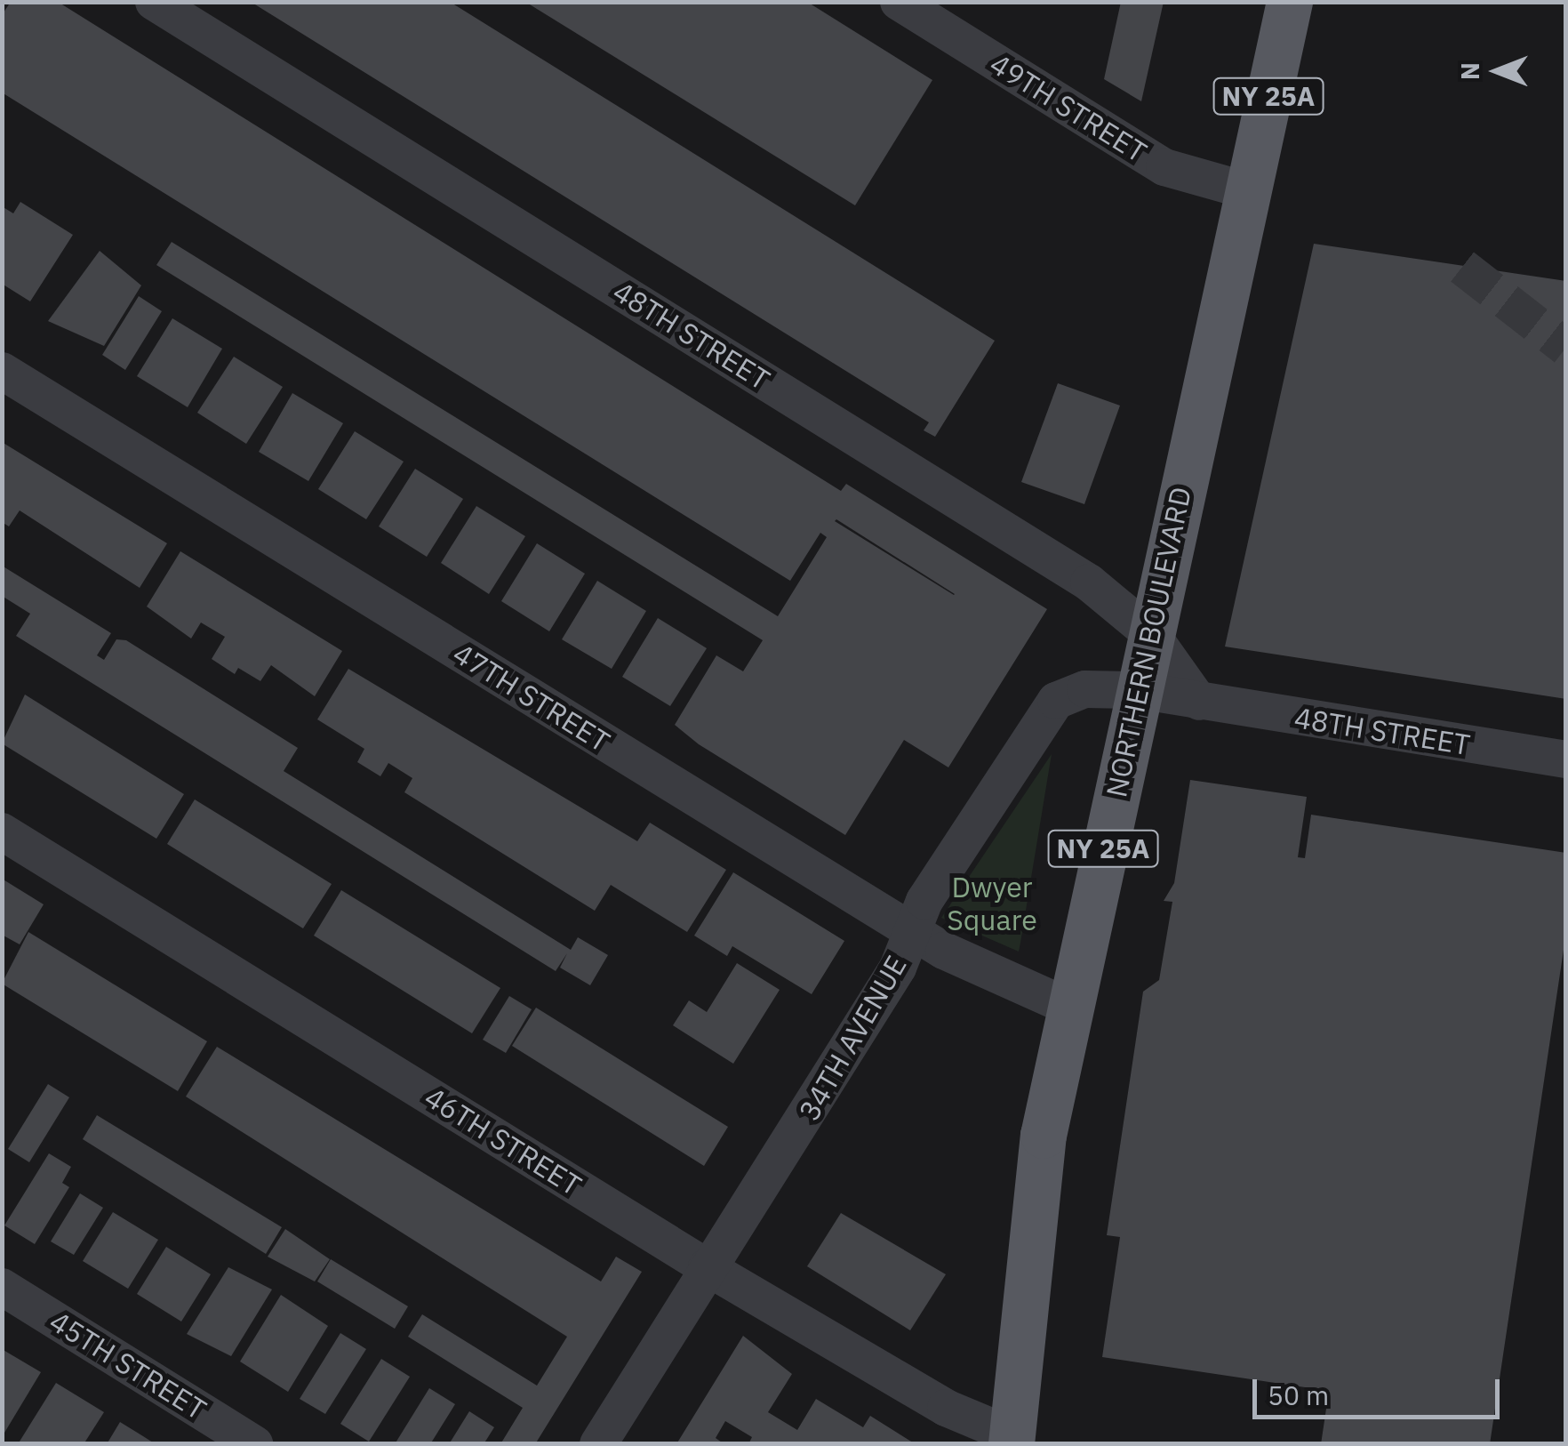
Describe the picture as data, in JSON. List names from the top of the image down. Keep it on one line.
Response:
{"streets":{"main road":["NY 25A","NORTHERN BOULEVARD"],"street":["49TH STREET","48TH STREET","47TH STREET","34TH AVENUE","46TH STREET","45TH STREET"]},"crossings":[["49TH STREET","NORTHERN BOULEVARD"],["48TH STREET","NORTHERN BOULEVARD"],["48TH STREET","34TH AVENUE"],["NORTHERN BOULEVARD","47TH STREET"],["NORTHERN BOULEVARD","34TH AVENUE"],["NORTHERN BOULEVARD","46TH STREET"],["47TH STREET","34TH AVENUE"],["34TH AVENUE","46TH STREET"]],"parks":["Dwyer Square"],"scale_bar":"50 m","north":"left"}
